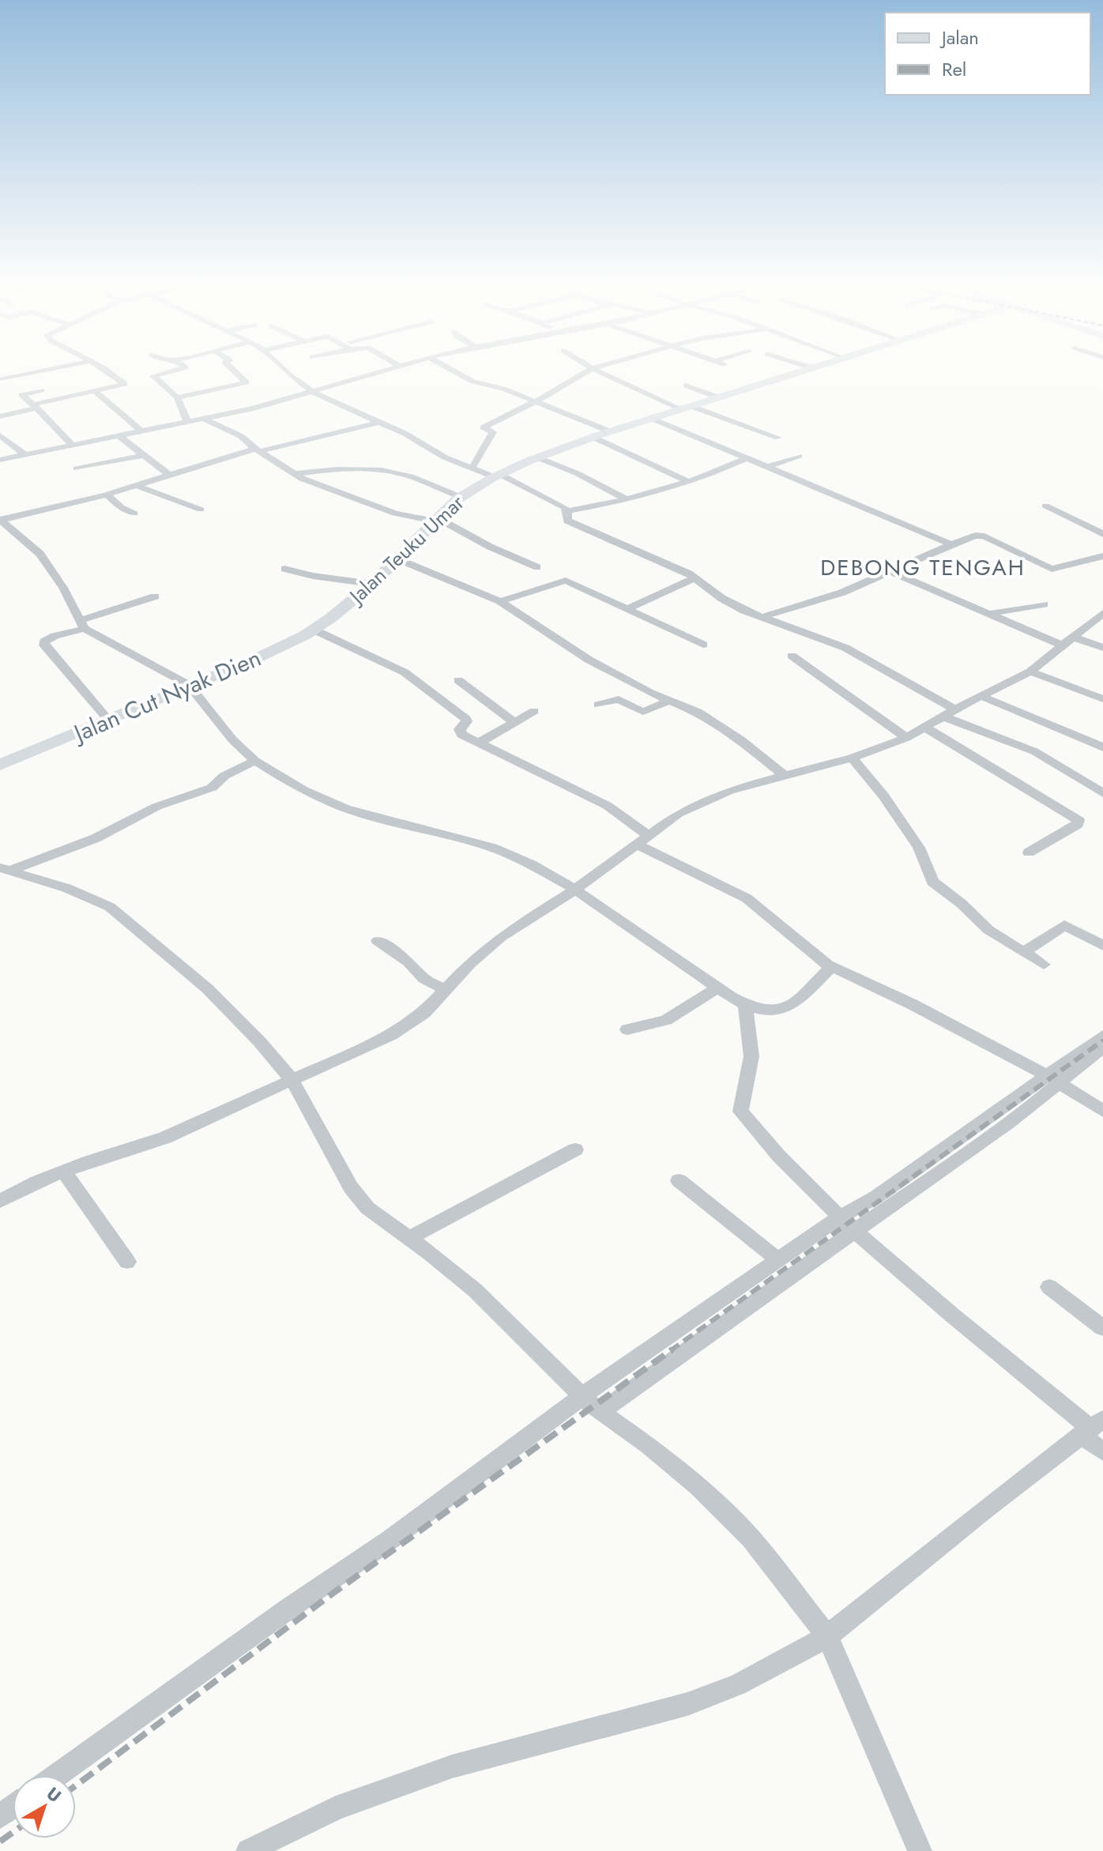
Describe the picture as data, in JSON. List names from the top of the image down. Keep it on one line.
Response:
{"streets":{"main road":["Jalan Teuku Umar","Jalan Cut Nyak Dien"]},"crossings":[["Jalan Teuku Umar","Jalan Cut Nyak Dien"]],"districts":["DEBONG TENGAH"],"legend":["Jalan","Rel"],"north":"top right"}
